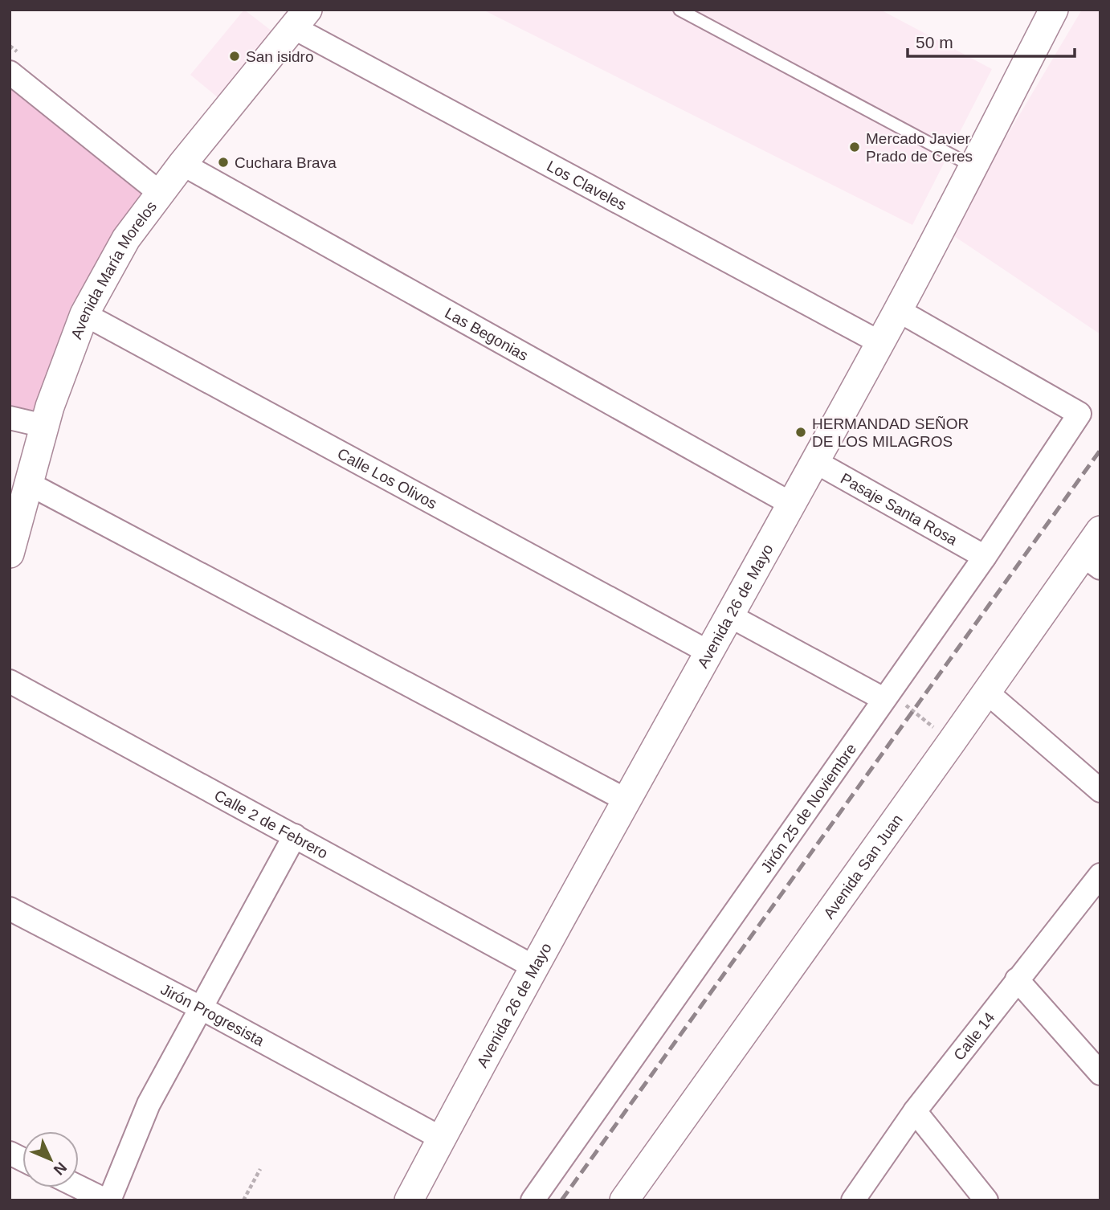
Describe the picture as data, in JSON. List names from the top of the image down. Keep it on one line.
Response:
{"streets":{"street":["Los Claveles","Avenida María Morelos","Las Begonias","Calle Los Olivos","Pasaje Santa Rosa","Avenida 26 de Mayo","Jirón 25 de Noviembre","Calle 2 de Febrero","Avenida San Juan","Jirón Progresista","Calle 14"]},"crossings":[["Los Claveles","Avenida María Morelos"],["Los Claveles","Avenida 26 de Mayo"],["Avenida María Morelos","Las Begonias"],["Avenida María Morelos","Calle Los Olivos"],["Las Begonias","Avenida 26 de Mayo"],["Calle Los Olivos","Avenida 26 de Mayo"],["Pasaje Santa Rosa","Avenida 26 de Mayo"],["Pasaje Santa Rosa","Jirón 25 de Noviembre"],["Avenida 26 de Mayo","Jirón 25 de Noviembre"],["Avenida 26 de Mayo","Calle 2 de Febrero"],["Avenida 26 de Mayo","Jirón Progresista"]],"places":["San isidro","Mercado Javier Prado de Ceres","Cuchara Brava","HERMANDAD SEÑOR DE LOS MILAGROS"],"scale_bar":"50 m","north":"bottom right"}
